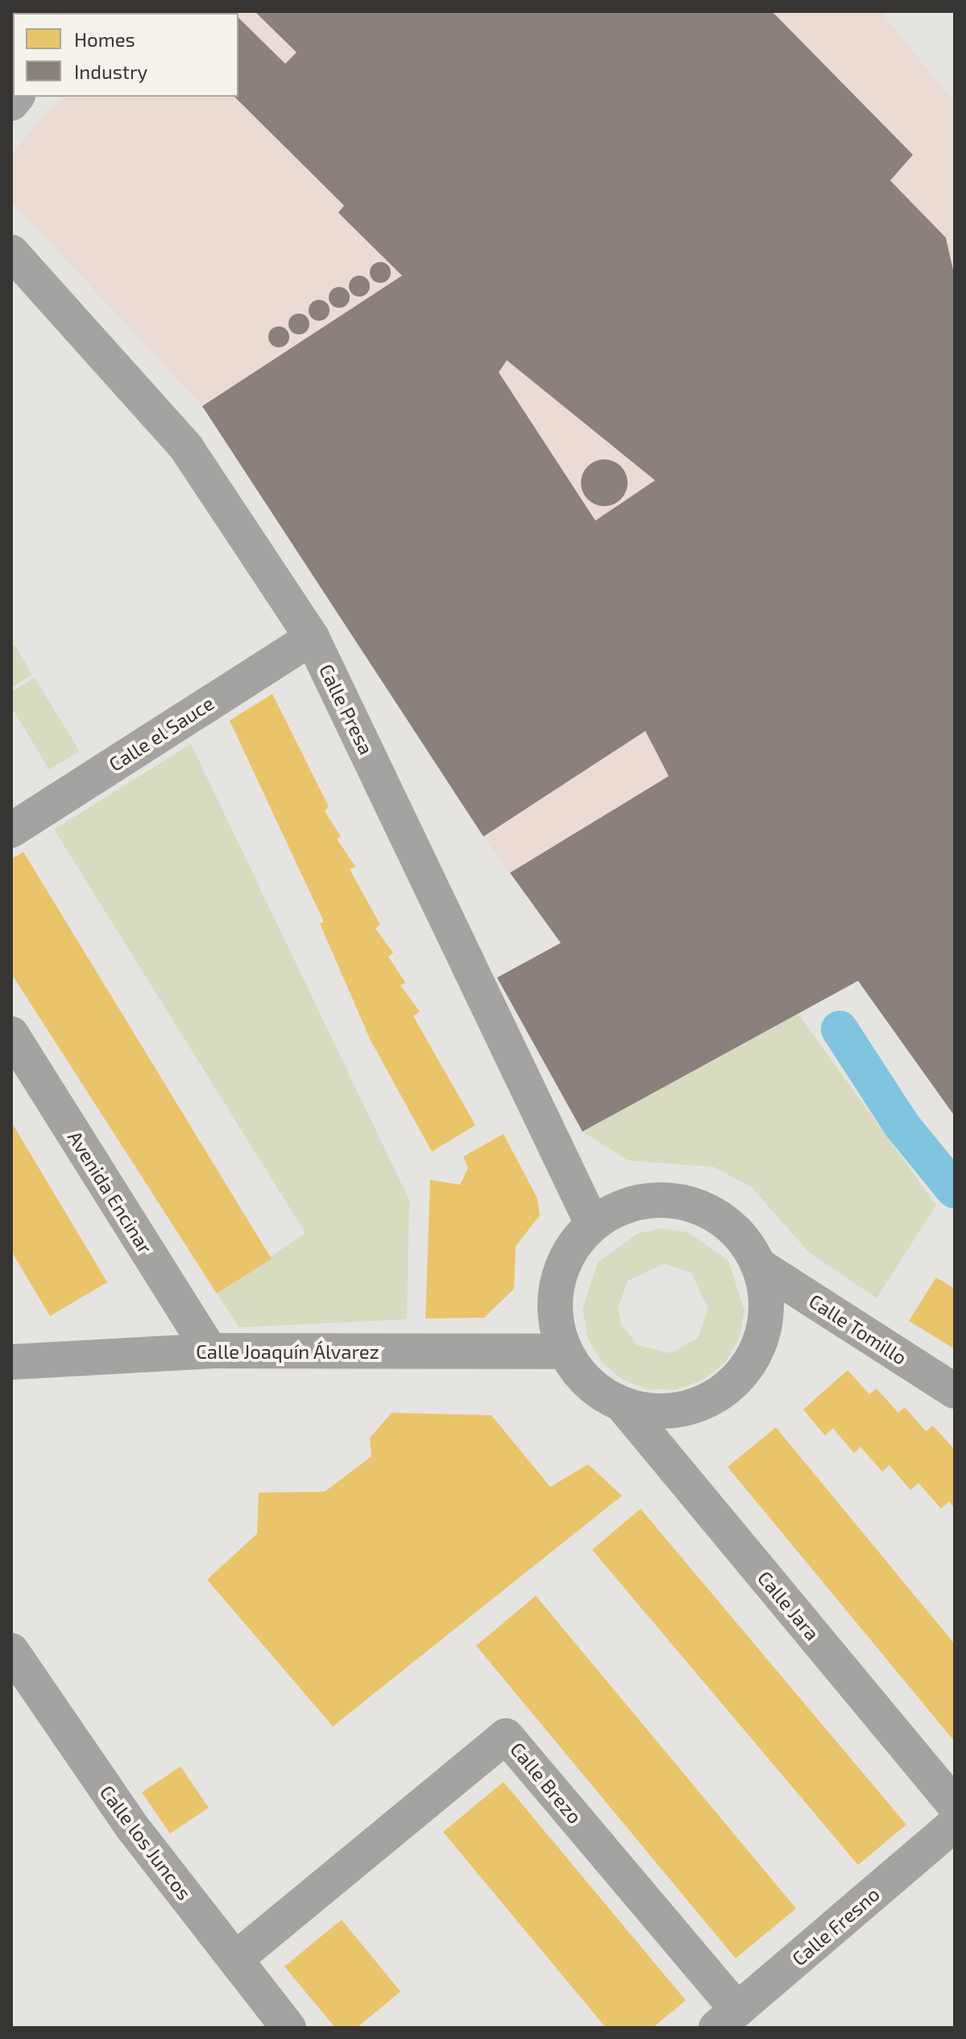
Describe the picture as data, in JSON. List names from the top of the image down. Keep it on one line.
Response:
{"streets":{"street":["Calle Presa","Calle el Sauce","Avenida Encinar","Calle Tomillo","Calle Joaquín Álvarez","Calle Jara","Calle Brezo","Calle los Juncos","Calle Fresno"]},"crossings":[["Calle Presa","Calle el Sauce"],["Calle Presa","Calle Tomillo"],["Calle Presa","Calle Joaquín Álvarez"],["Calle Presa","Calle Jara"],["Avenida Encinar","Calle Joaquín Álvarez"],["Calle Tomillo","Calle Joaquín Álvarez"],["Calle Tomillo","Calle Jara"],["Calle Joaquín Álvarez","Calle Jara"],["Calle Brezo","Calle los Juncos"],["Calle Brezo","Calle Fresno"]],"legend":["Homes","Industry"]}
